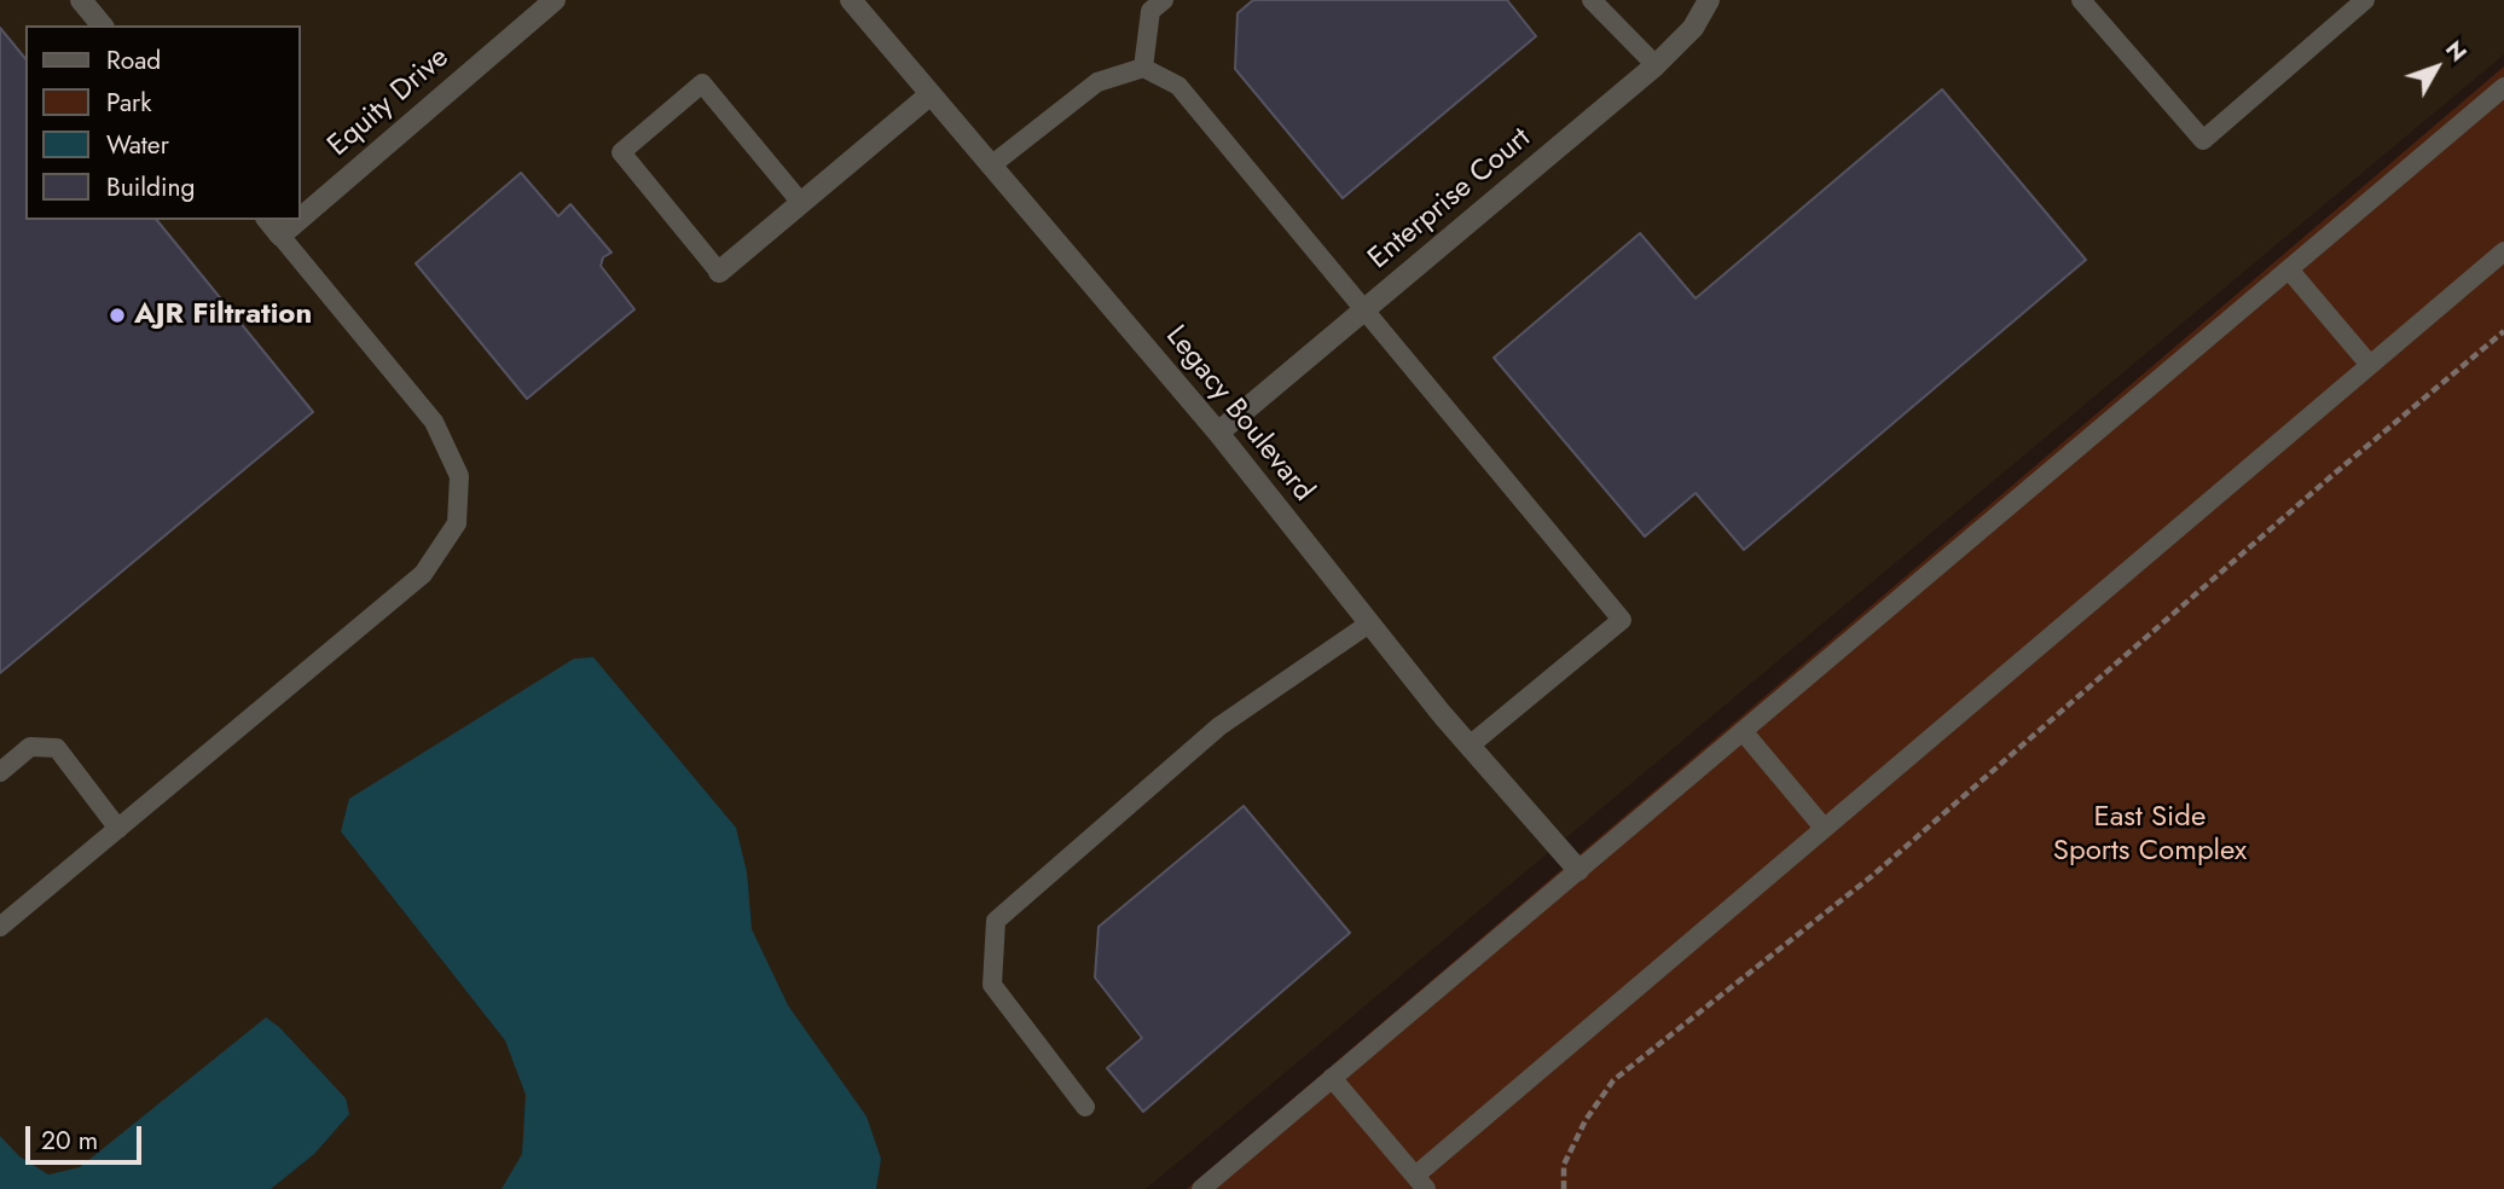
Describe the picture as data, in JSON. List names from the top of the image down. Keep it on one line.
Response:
{"streets":{"street":["Equity Drive","Enterprise Court","Legacy Boulevard"]},"crossings":[["Enterprise Court","Legacy Boulevard"]],"parks":["East Side Sports Complex"],"places":["AJR Filtration"],"legend":["Road","Park","Water","Building"],"scale_bar":"20 m","north":"top right"}
